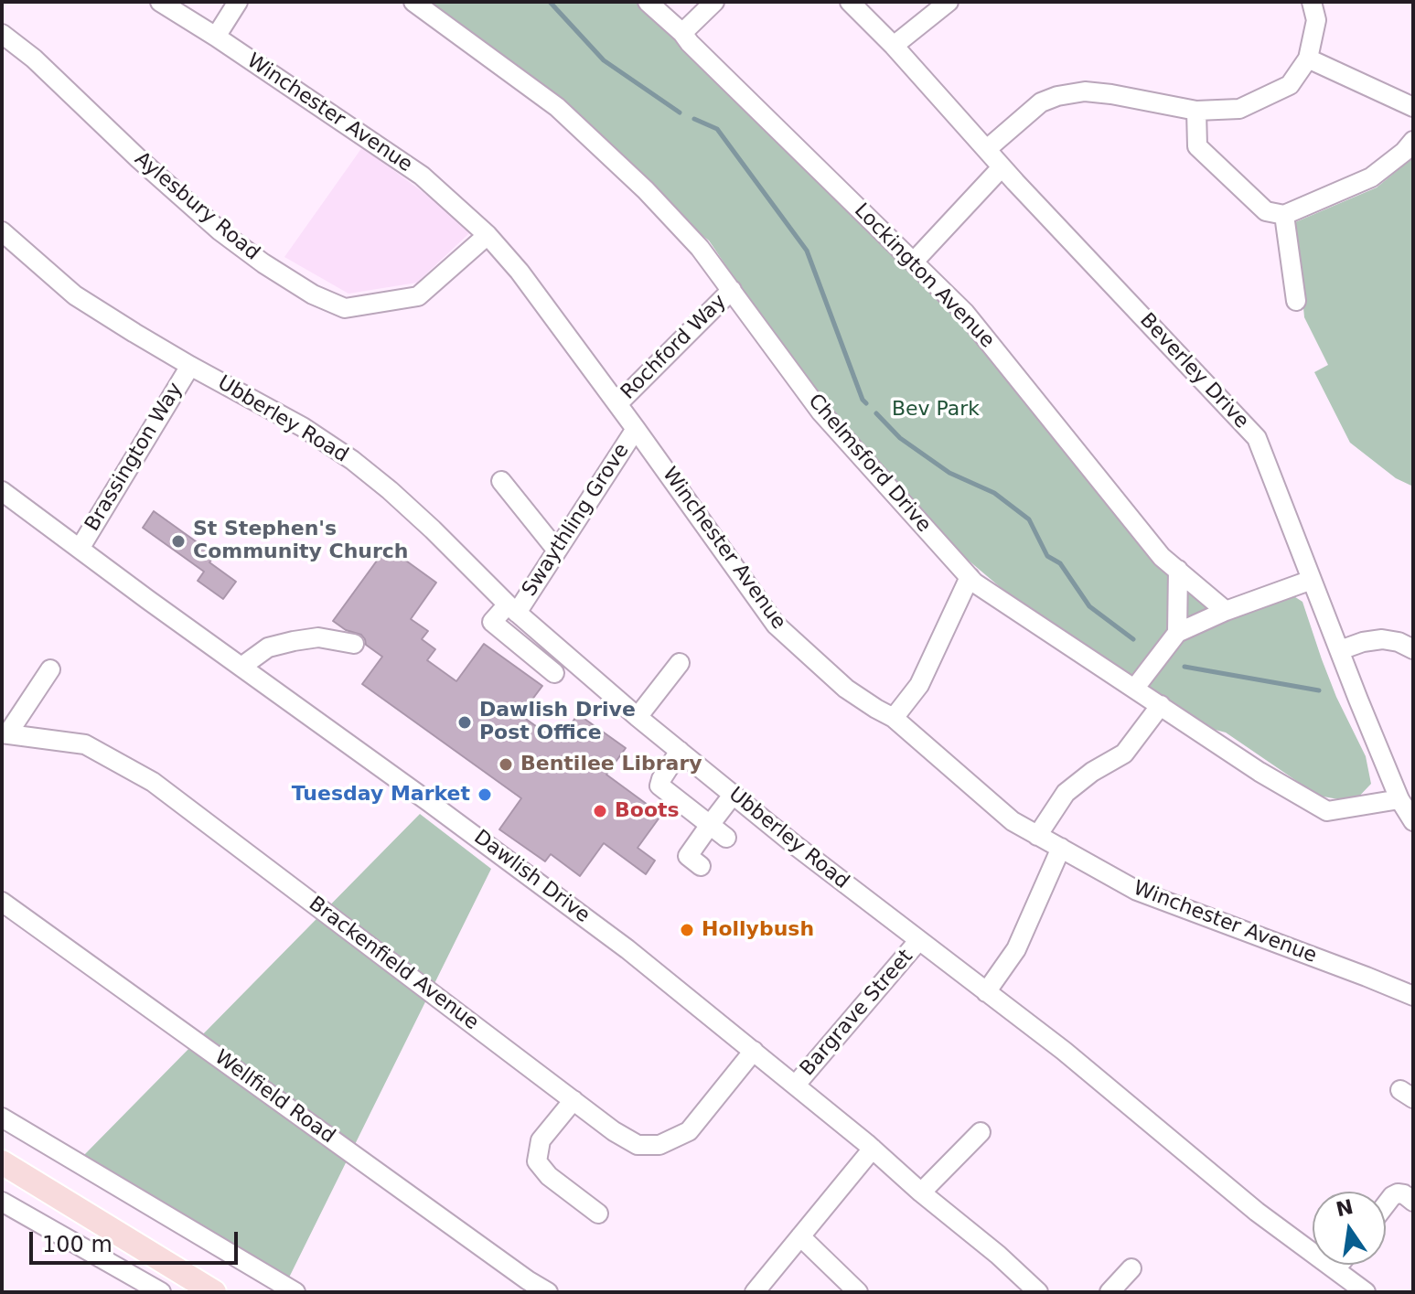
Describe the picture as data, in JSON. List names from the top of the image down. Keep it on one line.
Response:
{"streets":{"street":["Winchester Avenue","Aylesbury Road","Lockington Avenue","Rochford Way","Beverley Drive","Ubberley Road","Brassington Way","Chelmsford Drive","Swaythling Grove","Dawlish Drive","Brackenfield Avenue","Bargrave Street","Wellfield Road"]},"crossings":[["Winchester Avenue","Aylesbury Road"],["Winchester Avenue","Rochford Way"],["Winchester Avenue","Swaythling Grove"],["Rochford Way","Chelmsford Drive"],["Beverley Drive","Chelmsford Drive"],["Ubberley Road","Brassington Way"],["Ubberley Road","Swaythling Grove"],["Ubberley Road","Bargrave Street"],["Brassington Way","Dawlish Drive"],["Dawlish Drive","Brackenfield Avenue"],["Dawlish Drive","Bargrave Street"]],"parks":["Bev Park"],"places":["St Stephen's Community Church","Dawlish Drive Post Office","Bentilee Library","Tuesday Market","Boots","Hollybush"],"scale_bar":"100 m","north":"top"}
